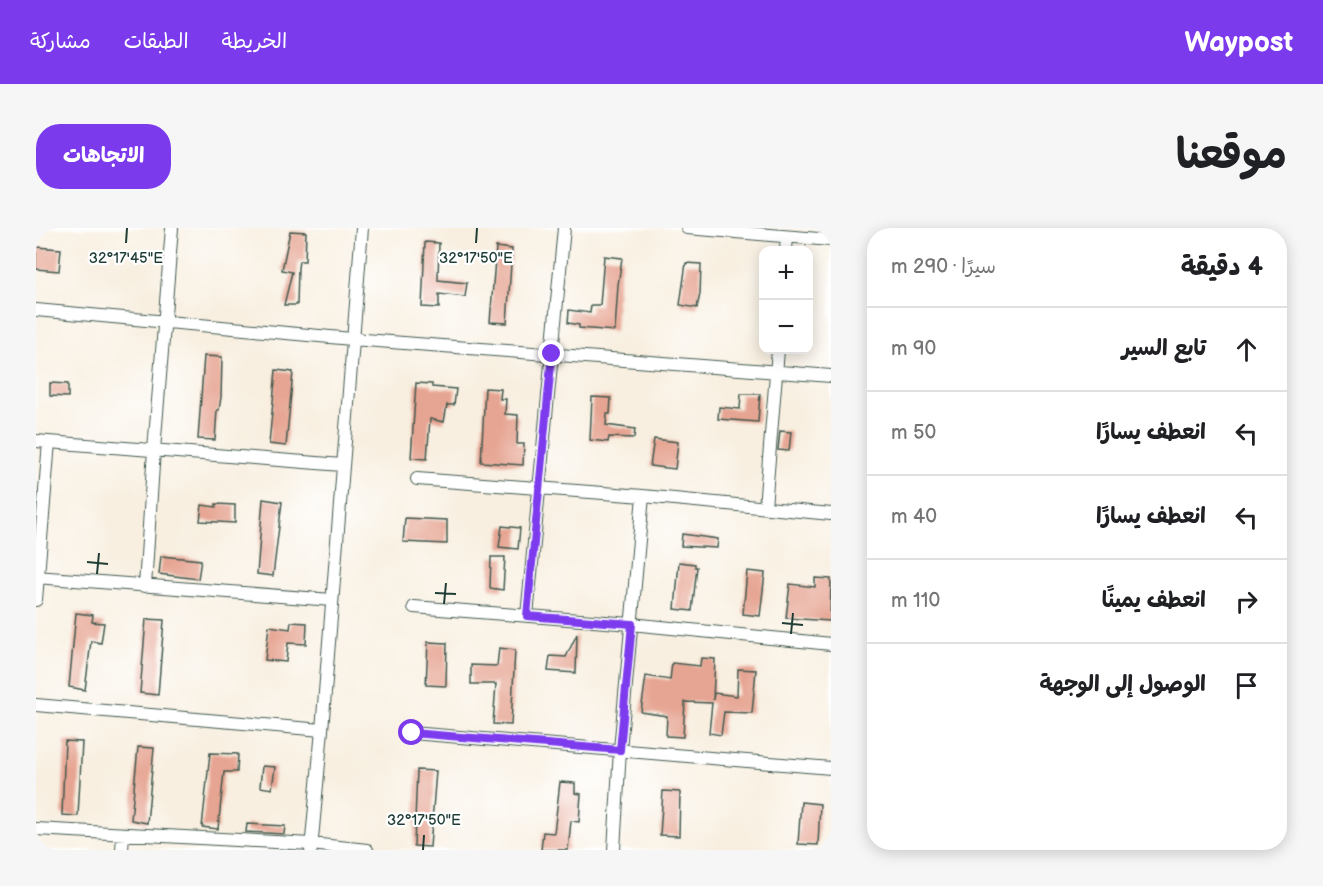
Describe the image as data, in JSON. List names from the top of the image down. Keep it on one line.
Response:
{"page":{"header":"Waypost","nav":["الخريطة","الطبقات","مشاركة"],"title":"موقعنا","buttons":"الاتجاهات","heading":["4 دقيقة","سيرًا · 290 m"],"map_buttons":["+","−"],"list":[["تابع السير","90 m"],["انعطف يسارًا","50 m"],["انعطف يسارًا","40 m"],["انعطف يمينًا","110 m"],"الوصول إلى الوجهة"]},"coordinates":["32°17'45\"E","32°17'50\"E"]}
